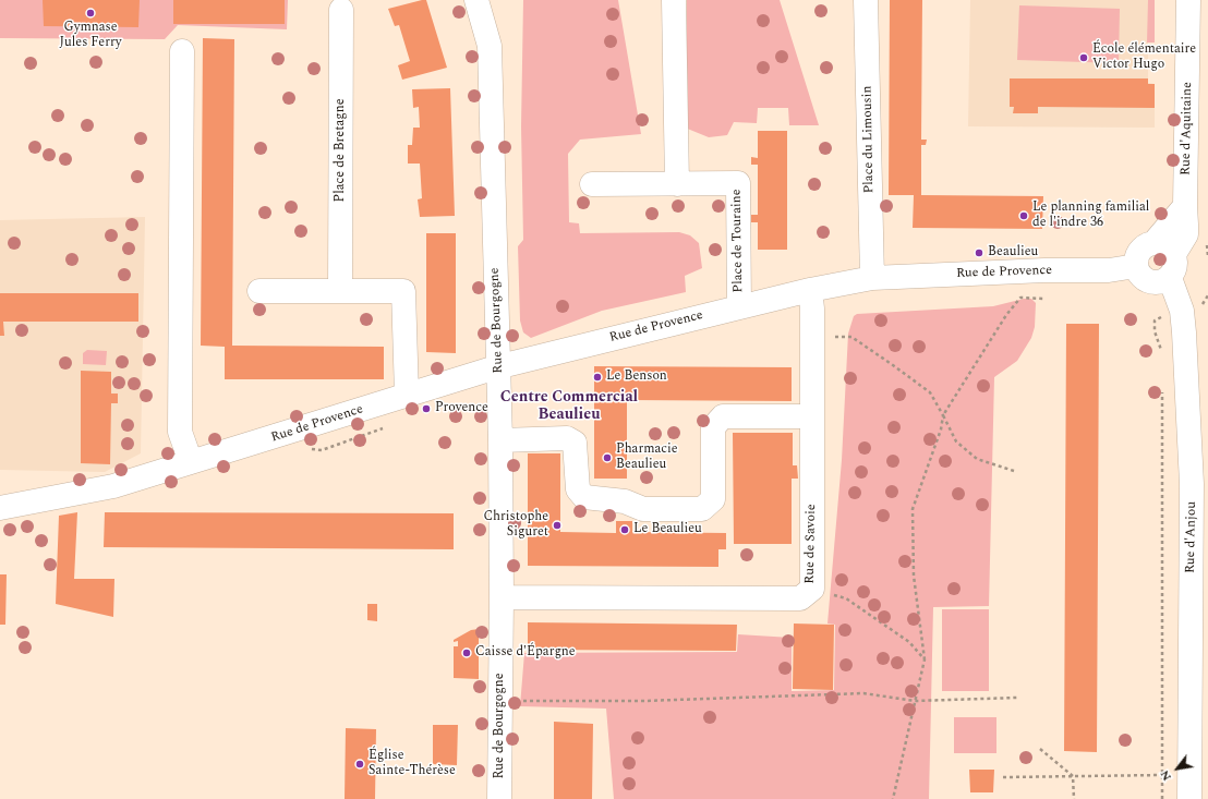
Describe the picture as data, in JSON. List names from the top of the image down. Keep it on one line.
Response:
{"streets":{"street":["Rue d'Aquitaine","Place du Limousin","Place de Bretagne","Place de Touraine","Rue de Provence","Rue de Bourgogne","Rue d'Anjou","Rue de Savoie"]},"crossings":[["Rue d'Aquitaine","Rue de Provence"],["Rue d'Aquitaine","Rue d'Anjou"],["Place du Limousin","Rue de Provence"],["Place de Touraine","Rue de Provence"],["Rue de Provence","Rue de Bourgogne"],["Rue de Provence","Rue d'Anjou"],["Rue de Provence","Rue de Savoie"],["Rue de Bourgogne","Rue de Savoie"]],"districts":["Centre Commercial Beaulieu"],"places":["Gymnase Jules Ferry","École élémentaire Victor Hugo","Le planning familial de l'indre 36","Beaulieu","Le Benson","Provence","Pharmacie Beaulieu","Christophe Siguret","Le Beaulieu","Caisse d'Épargne","Église Sainte-Thérèse"],"north":"bottom left"}
